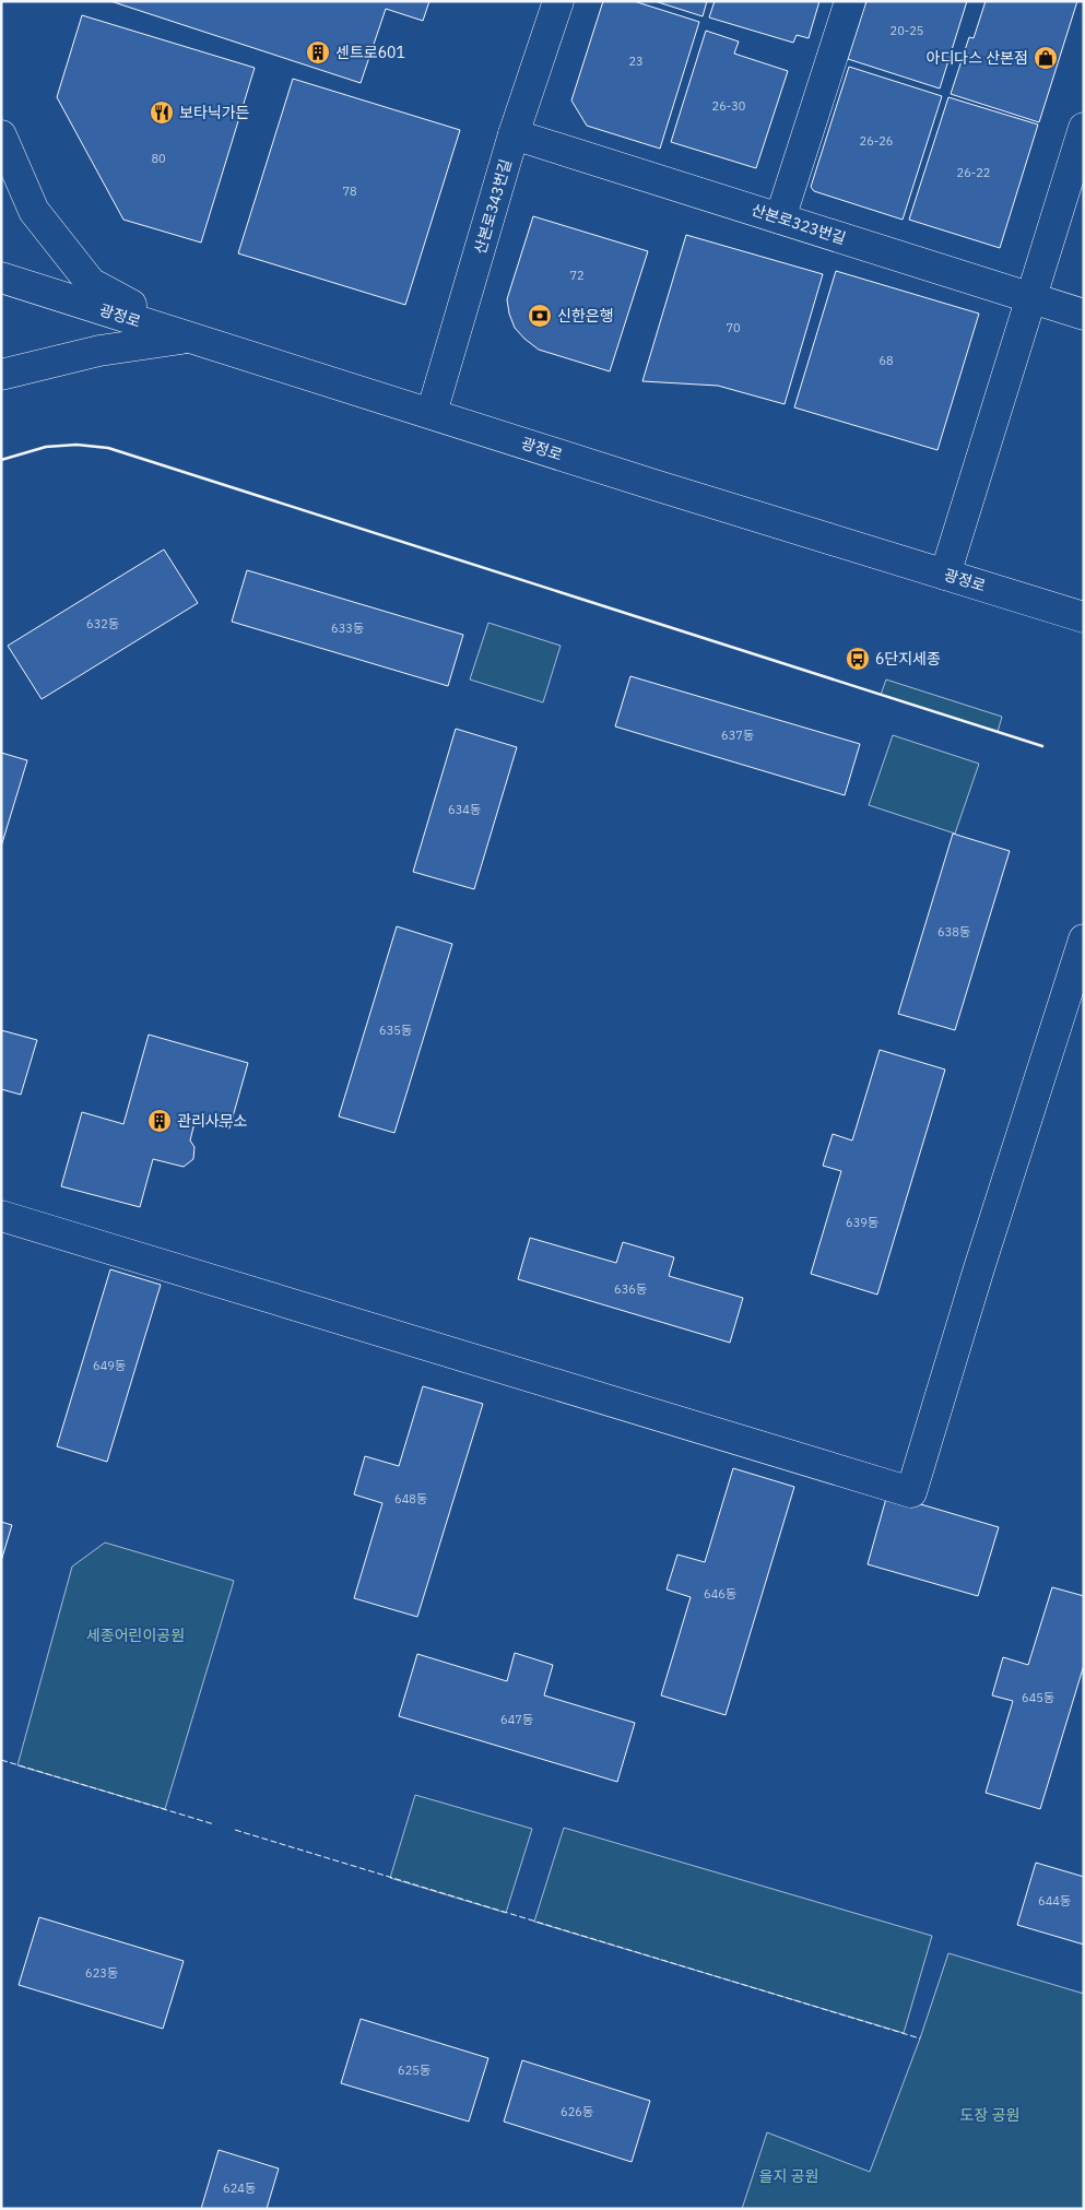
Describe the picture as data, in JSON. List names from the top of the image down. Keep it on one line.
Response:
{"streets":{"street":["산본로343번길","산본로323번길","광정로"]},"crossings":[["산본로343번길","산본로323번길"],["산본로343번길","광정로"]],"parks":["세종어린이공원","도장 공원","을지 공원"],"places":{"building":["센트로601","관리사무소"],"shop":["아디다스 산본점"],"restaurant":["보타닉가든"],"bank":["신한은행"],"bus stop":["6단지세종"]},"house_numbers":["20-25","23","26-30","26-26","80","26-22","78","72","70","68","632동","633동","637동","634동","638동","635동","639동","636동","649동","648동","646동","645동","647동","644동","623동","625동","626동","624동"]}
